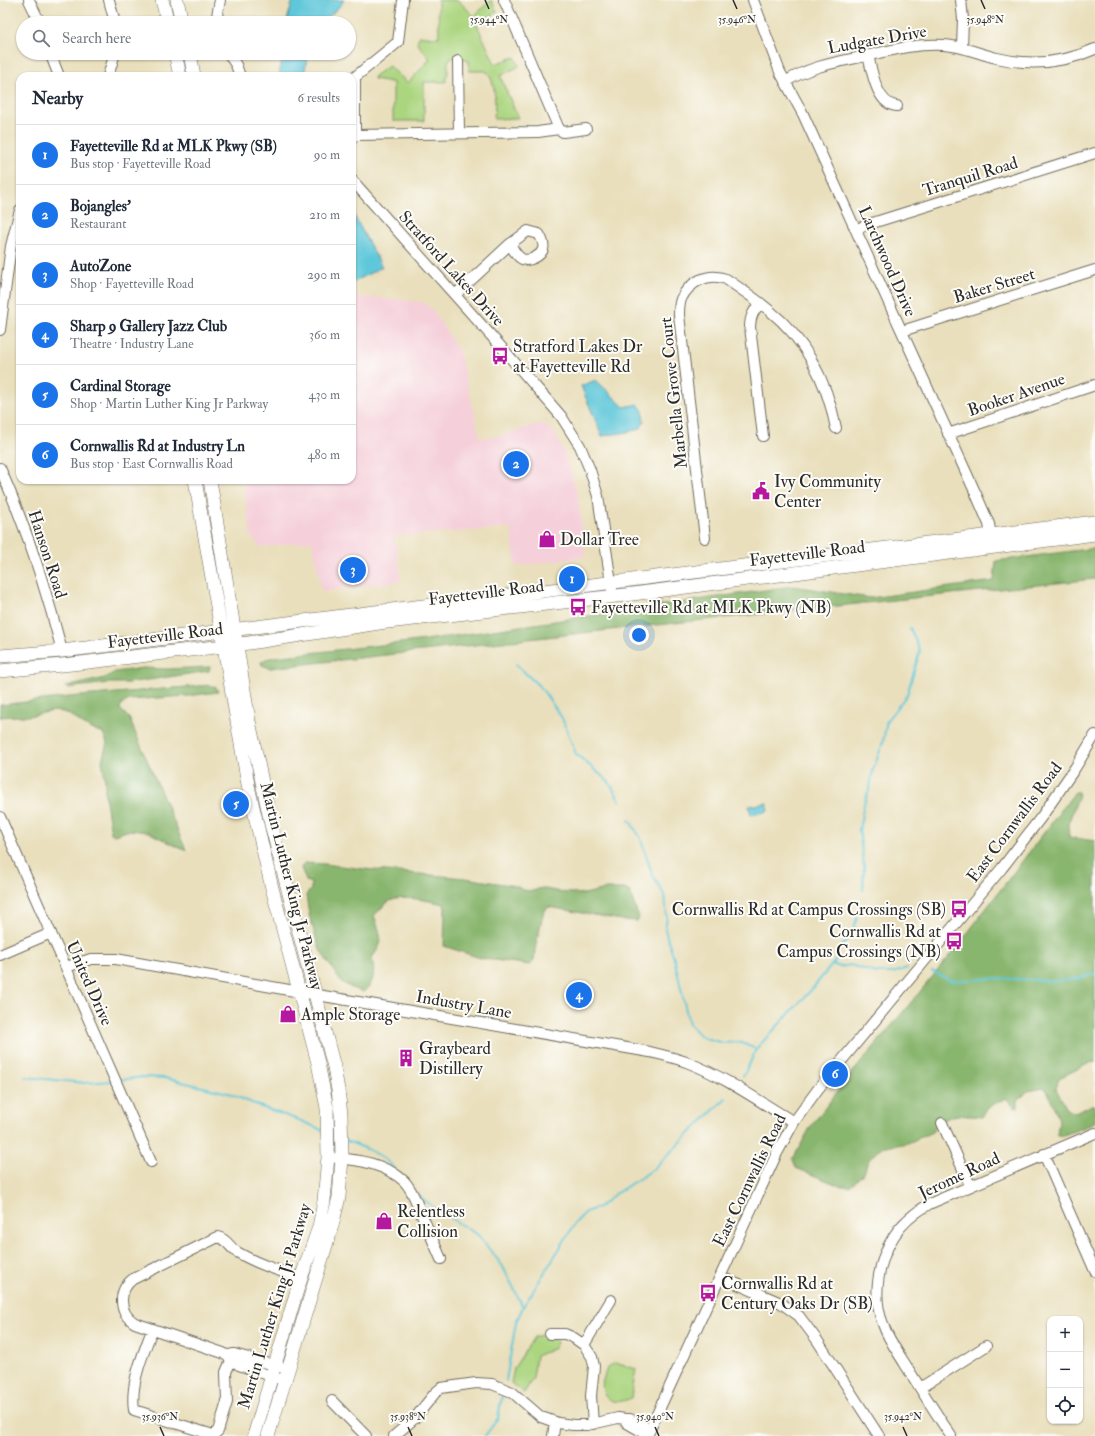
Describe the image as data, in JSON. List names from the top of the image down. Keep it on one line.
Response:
{"streets":{"main road":["Fayetteville Road","Martin Luther King Jr Parkway"],"street":["Ludgate Drive","Tranquil Road","Larchwood Drive","Stratford Lakes Drive","Baker Street","Marbella Grove Court","Booker Avenue","Hanson Road","East Cornwallis Road","United Drive","Industry Lane","Jerome Road"]},"crossings":[["Ludgate Drive","Larchwood Drive"],["Tranquil Road","Larchwood Drive"],["Larchwood Drive","Baker Street"],["Larchwood Drive","Booker Avenue"],["Larchwood Drive","Fayetteville Road"],["Stratford Lakes Drive","Fayetteville Road"],["Fayetteville Road","Hanson Road"],["Fayetteville Road","Martin Luther King Jr Parkway"],["East Cornwallis Road","Industry Lane"],["Martin Luther King Jr Parkway","Industry Lane"],["United Drive","Industry Lane"]],"places":{"bus stop":["Stratford Lakes Dr at Fayetteville Rd","Fayetteville Rd at MLK Pkwy (NB)","Cornwallis Rd at Campus Crossings (SB)","Cornwallis Rd at Campus Crossings (NB)","Cornwallis Rd at Century Oaks Dr (SB)"],"public building":["Ivy Community Center"],"shop":["Dollar Tree","Ample Storage","Relentless Collision"],"building":["Graybeard Distillery"]},"page":{"search":"Search here","heading":["Nearby","6 results"],"list":[{"mark":"1","name":"Fayetteville Rd at MLK Pkwy (SB)","note":"Bus stop · Fayetteville Road","value":"90 m"},{"mark":"2","name":"Bojangles'","note":"Restaurant","value":"210 m"},{"mark":"3","name":"AutoZone","note":"Shop · Fayetteville Road","value":"290 m"},{"mark":"4","name":"Sharp 9 Gallery Jazz Club","note":"Theatre · Industry Lane","value":"360 m"},{"mark":"5","name":"Cardinal Storage","note":"Shop · Martin Luther King Jr Parkway","value":"430 m"},{"mark":"6","name":"Cornwallis Rd at Industry Ln","note":"Bus stop · East Cornwallis Road","value":"480 m"}],"pins":["2","3","1","5","4","6"],"map_buttons":["+","−"]},"coordinates":["35.944°N","35.946°N","35.948°N","35.936°N","35.938°N","35.940°N","35.942°N"]}
